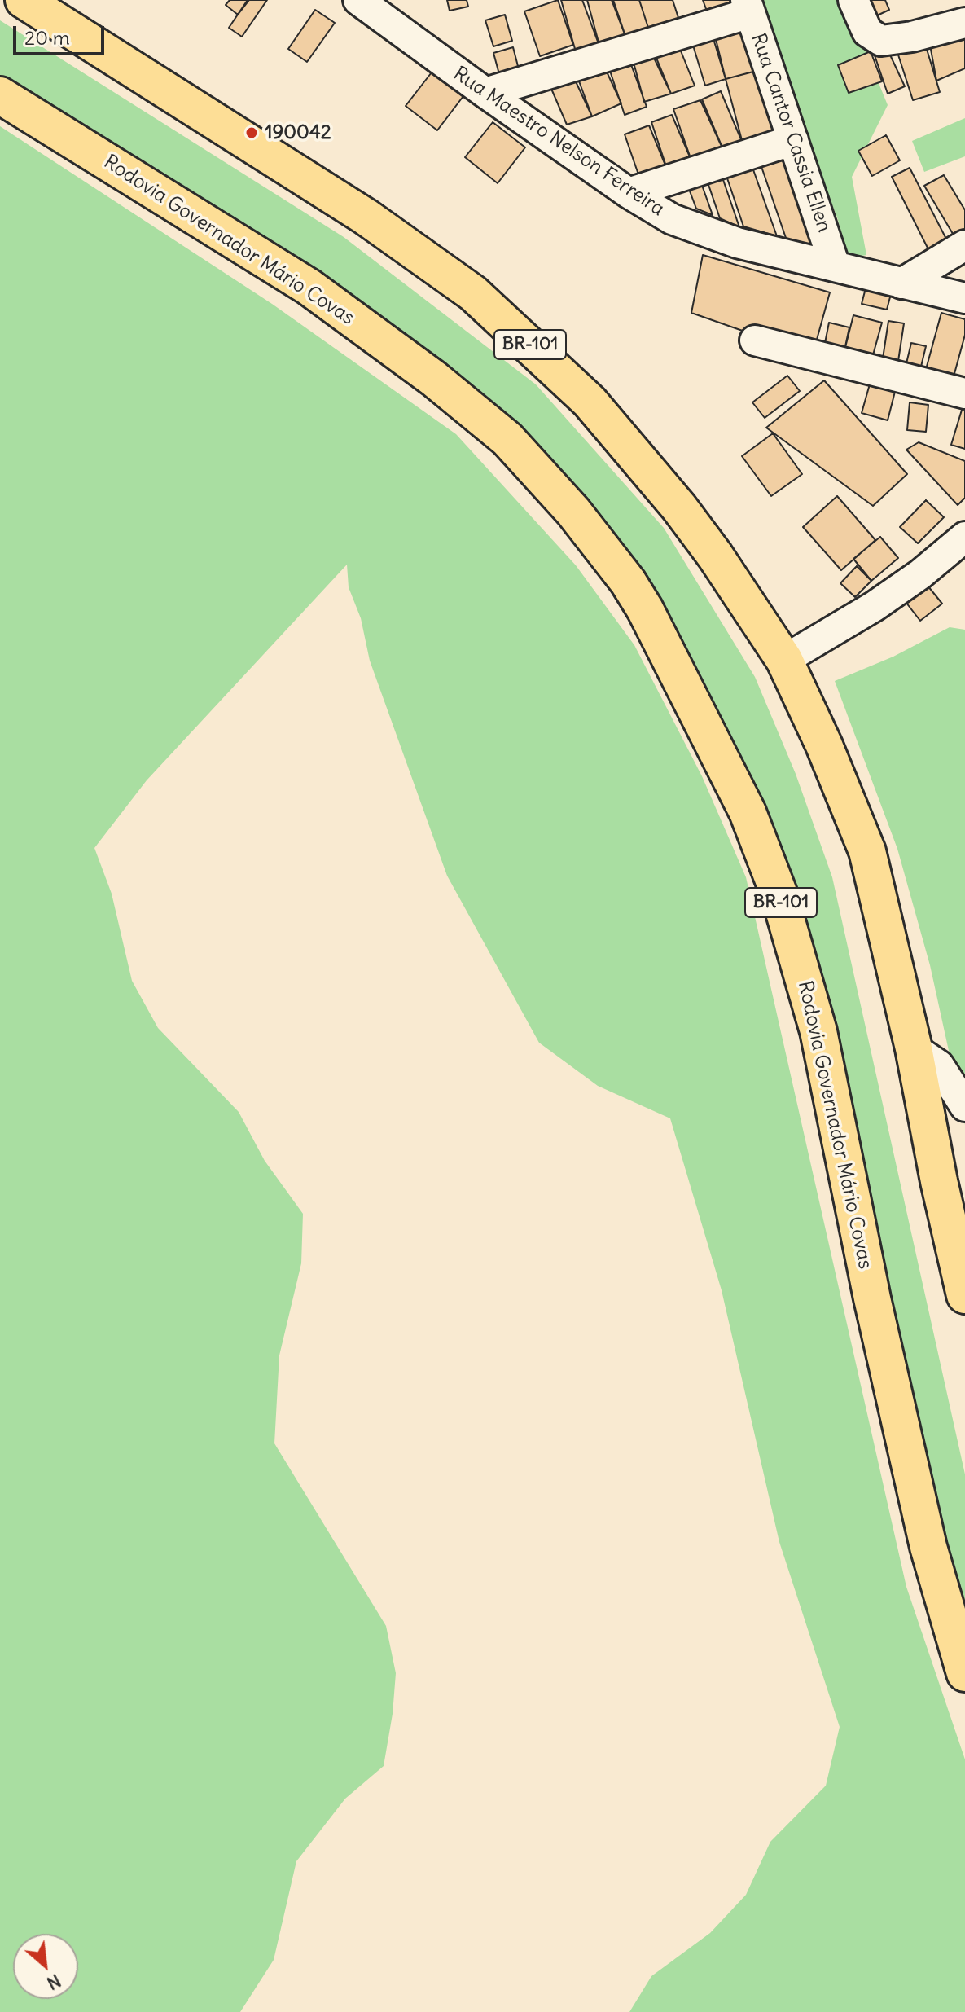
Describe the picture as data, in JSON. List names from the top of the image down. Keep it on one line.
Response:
{"streets":{"highway":["Rodovia Governador Mário Covas","BR-101"],"street":["Rua Cantor Cassia Ellen","Rua Maestro Nelson Ferreira"]},"crossings":[["Rua Cantor Cassia Ellen","Rua Maestro Nelson Ferreira"]],"places":["190042"],"scale_bar":"20 m","north":"bottom right"}
